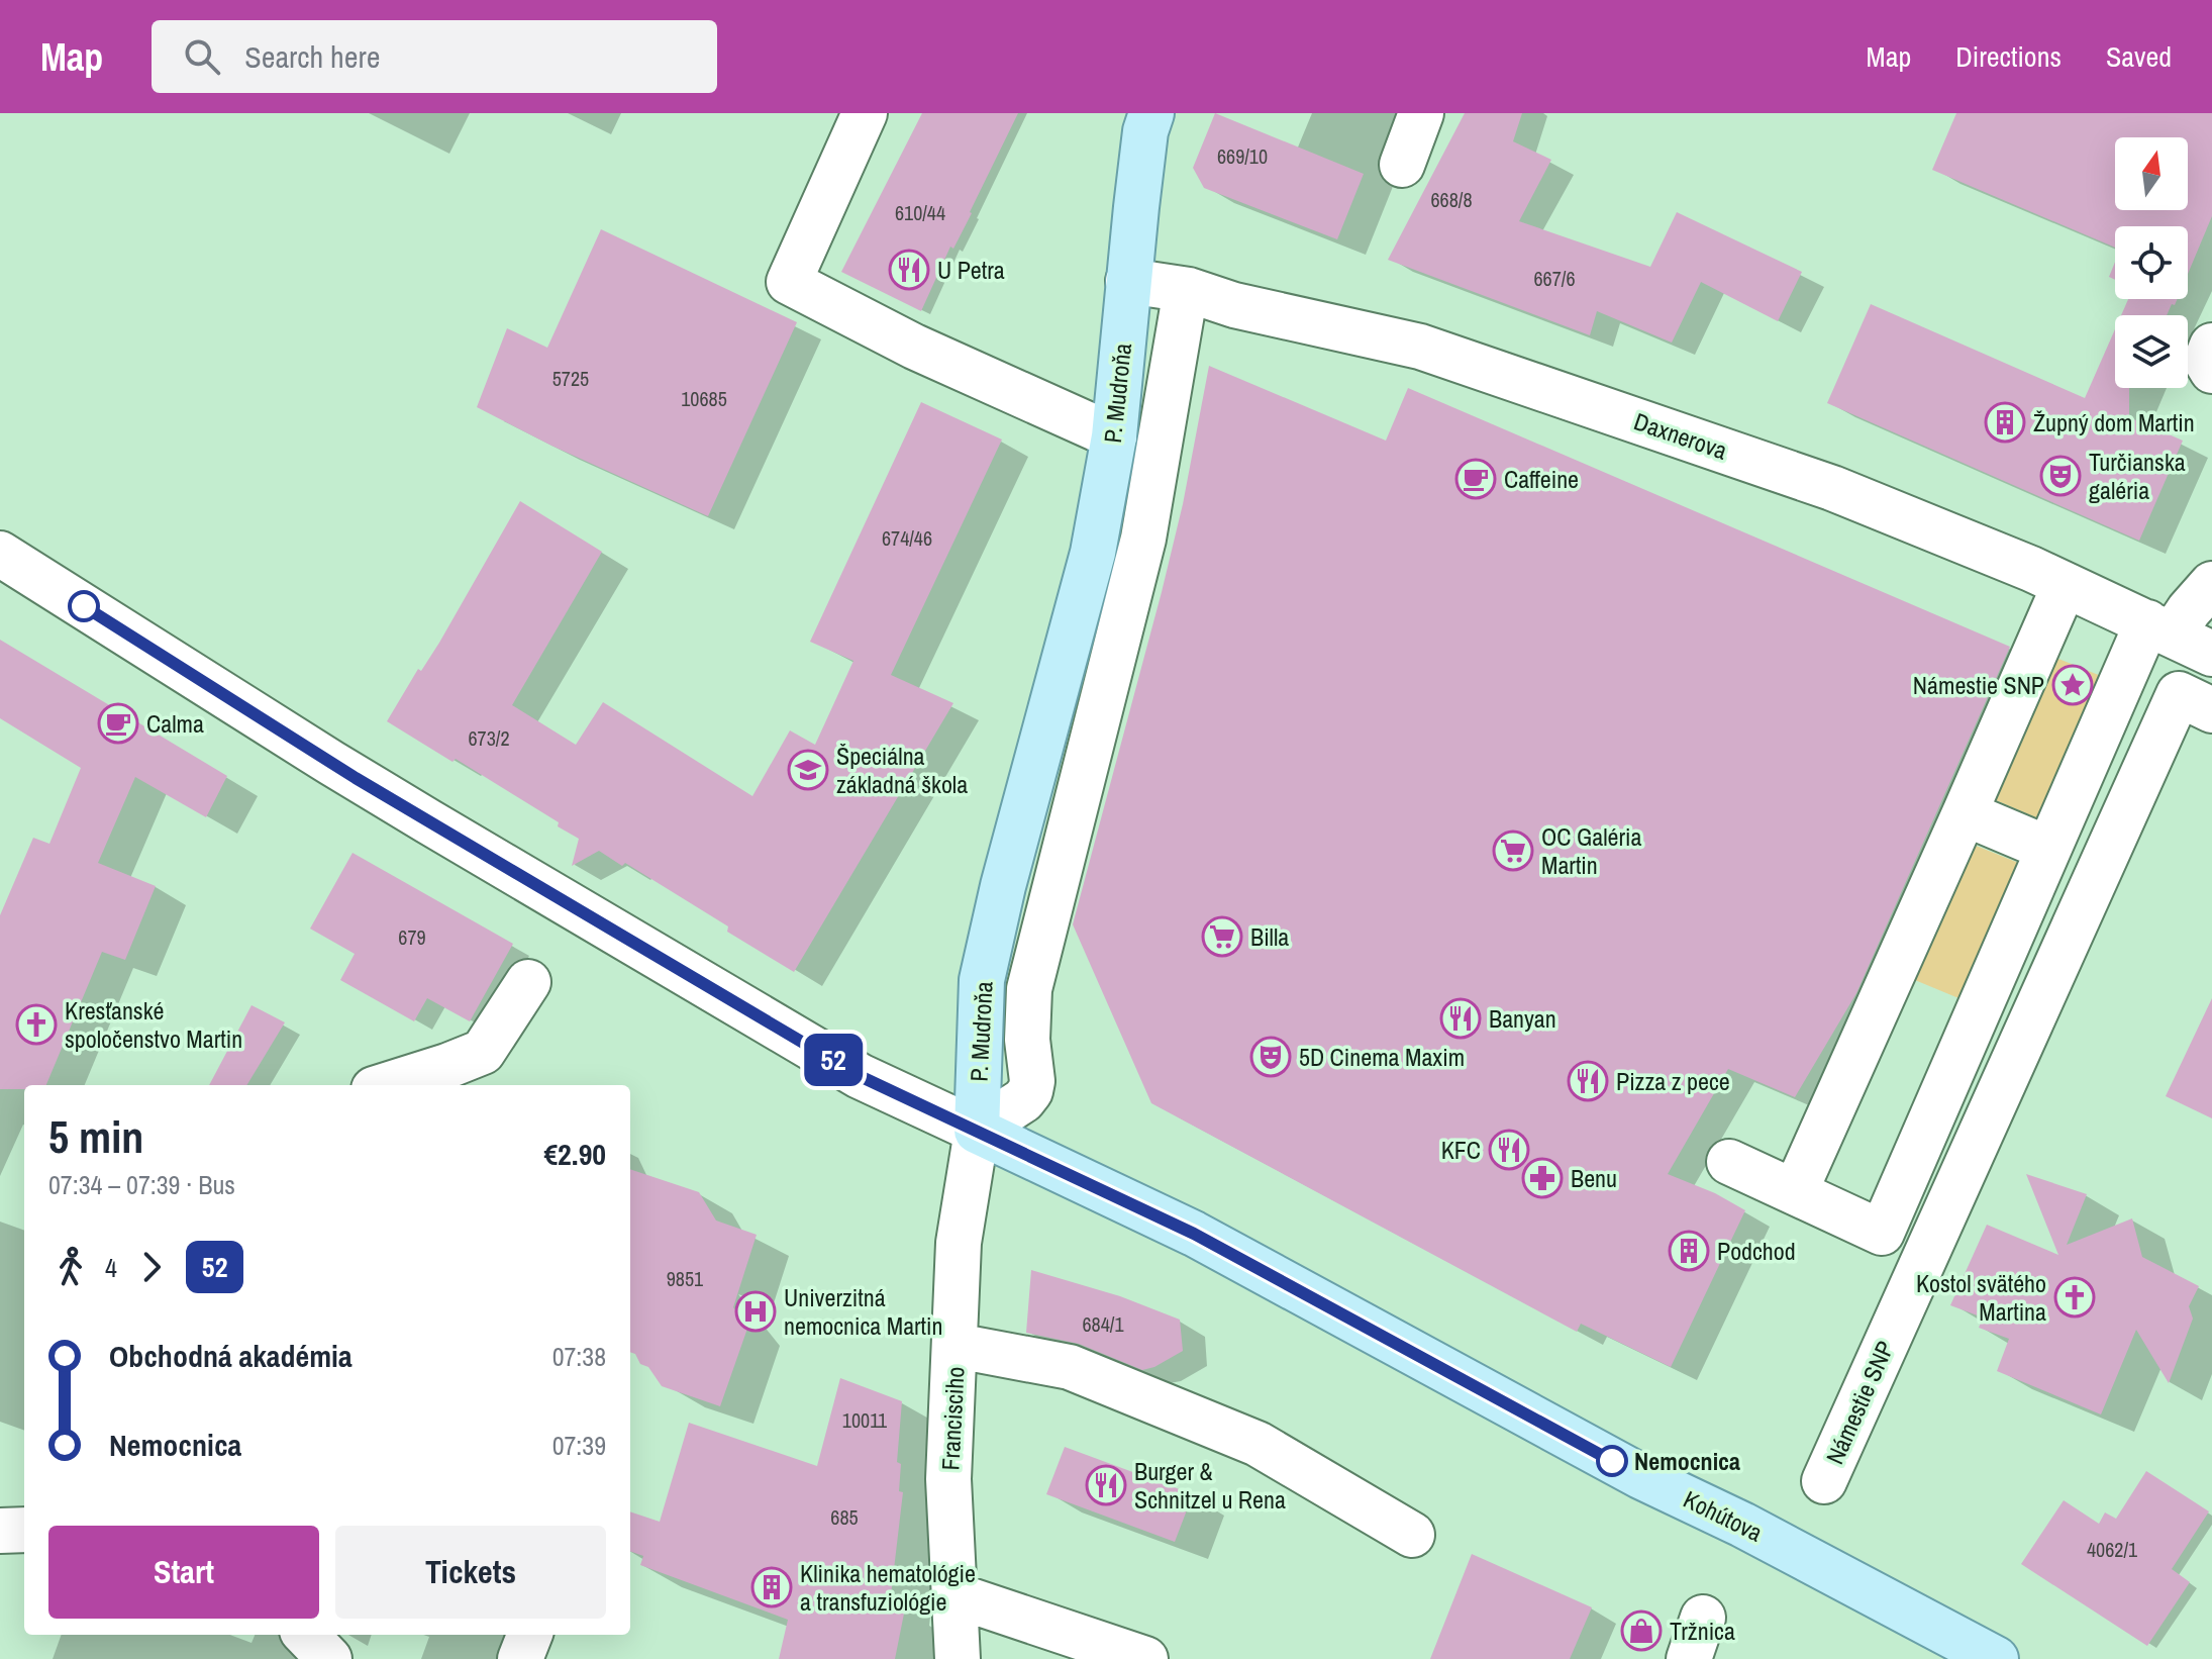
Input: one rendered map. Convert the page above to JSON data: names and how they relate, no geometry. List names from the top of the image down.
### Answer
{
  "streets": {
    "main road": ["P. Mudroňa", "Kohútova"],
    "street": ["Daxnerova", "Námestie SNP", "Francisciho"]
  },
  "crossings": [
    ["P. Mudroňa", "Daxnerova"],
    ["P. Mudroňa", "Francisciho"],
    ["P. Mudroňa", "Kohútova"],
    ["Francisciho", "Kohútova"]
  ],
  "places": {
    "restaurant": [
      "U Petra",
      "Banyan",
      "Pizza z pece",
      "KFC",
      "Burger & Schnitzel u Rena"
    ],
    "building": ["Župný dom Martin", "Podchod", "Klinika hematológie a transfuziológie"],
    "theatre": ["Turčianska galéria", "5D Cinema Maxim"],
    "cafe": ["Caffeine", "Calma"],
    "place": ["Námestie SNP"],
    "school or university": ["Špeciálna základná škola"],
    "supermarket": ["OC Galéria Martin", "Billa"],
    "church": ["Kresťanské spoločenstvo Martin", "Kostol svätého Martina"],
    "pharmacy": ["Benu"],
    "hospital": ["Univerzitná nemocnica Martin"],
    "other": ["Nemocnica"],
    "shop": ["Tržnica"]
  },
  "lines": ["bus line 52"],
  "house_numbers": [
    "669/10",
    "668/8",
    "610/44",
    "667/6",
    "5725",
    "10685",
    "674/46",
    "673/2",
    "679",
    "9851",
    "684/1",
    "10011",
    "685",
    "4062/1"
  ],
  "north": "top",
  "page": {
    "header": "Map",
    "search": "Search here",
    "nav": ["Map", "Directions", "Saved"],
    "on_map": "52",
    "heading": ["5 min", "07:34 – 07:39 · Bus", "€2.90"],
    "legs": ["4", "52"],
    "list": [
      {
        "name": "Obchodná akadémia",
        "value": "07:38"
      },
      {
        "name": "Nemocnica",
        "value": "07:39"
      }
    ],
    "buttons": ["Start", "Tickets"]
  }
}
